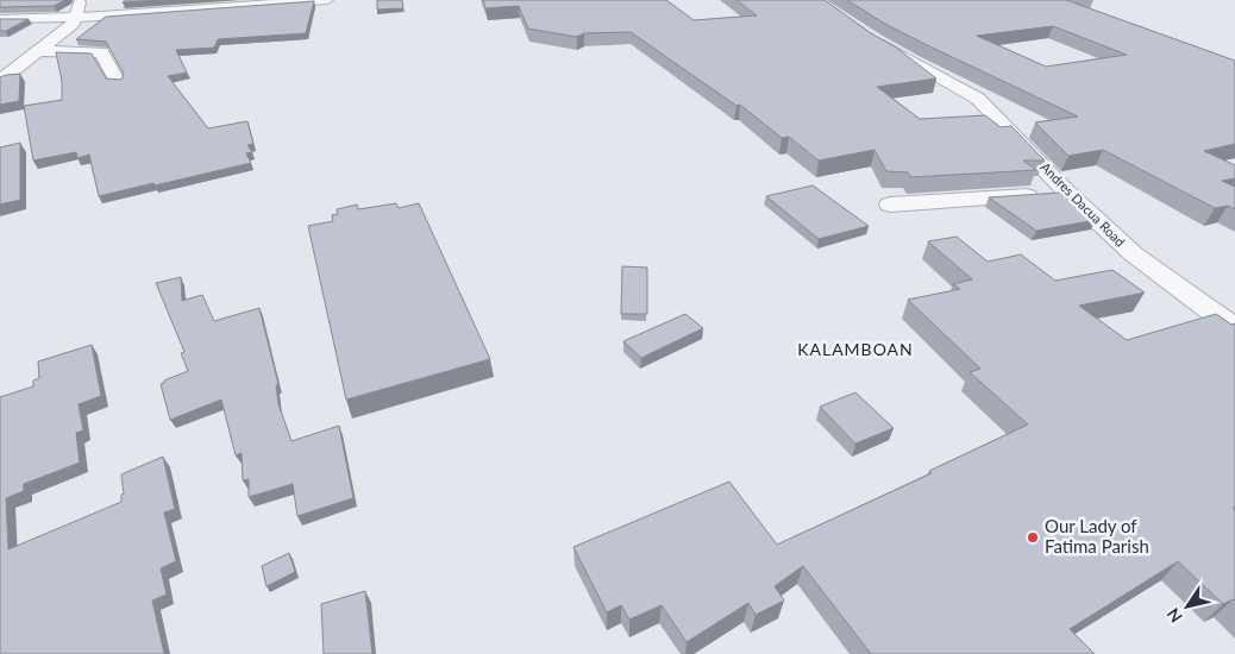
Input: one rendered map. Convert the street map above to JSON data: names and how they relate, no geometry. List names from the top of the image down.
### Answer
{
  "streets": {
    "street": ["Andres Dacua Road"]
  },
  "districts": ["KALAMBOAN"],
  "places": ["Our Lady of Fatima Parish"],
  "north": "bottom left"
}
